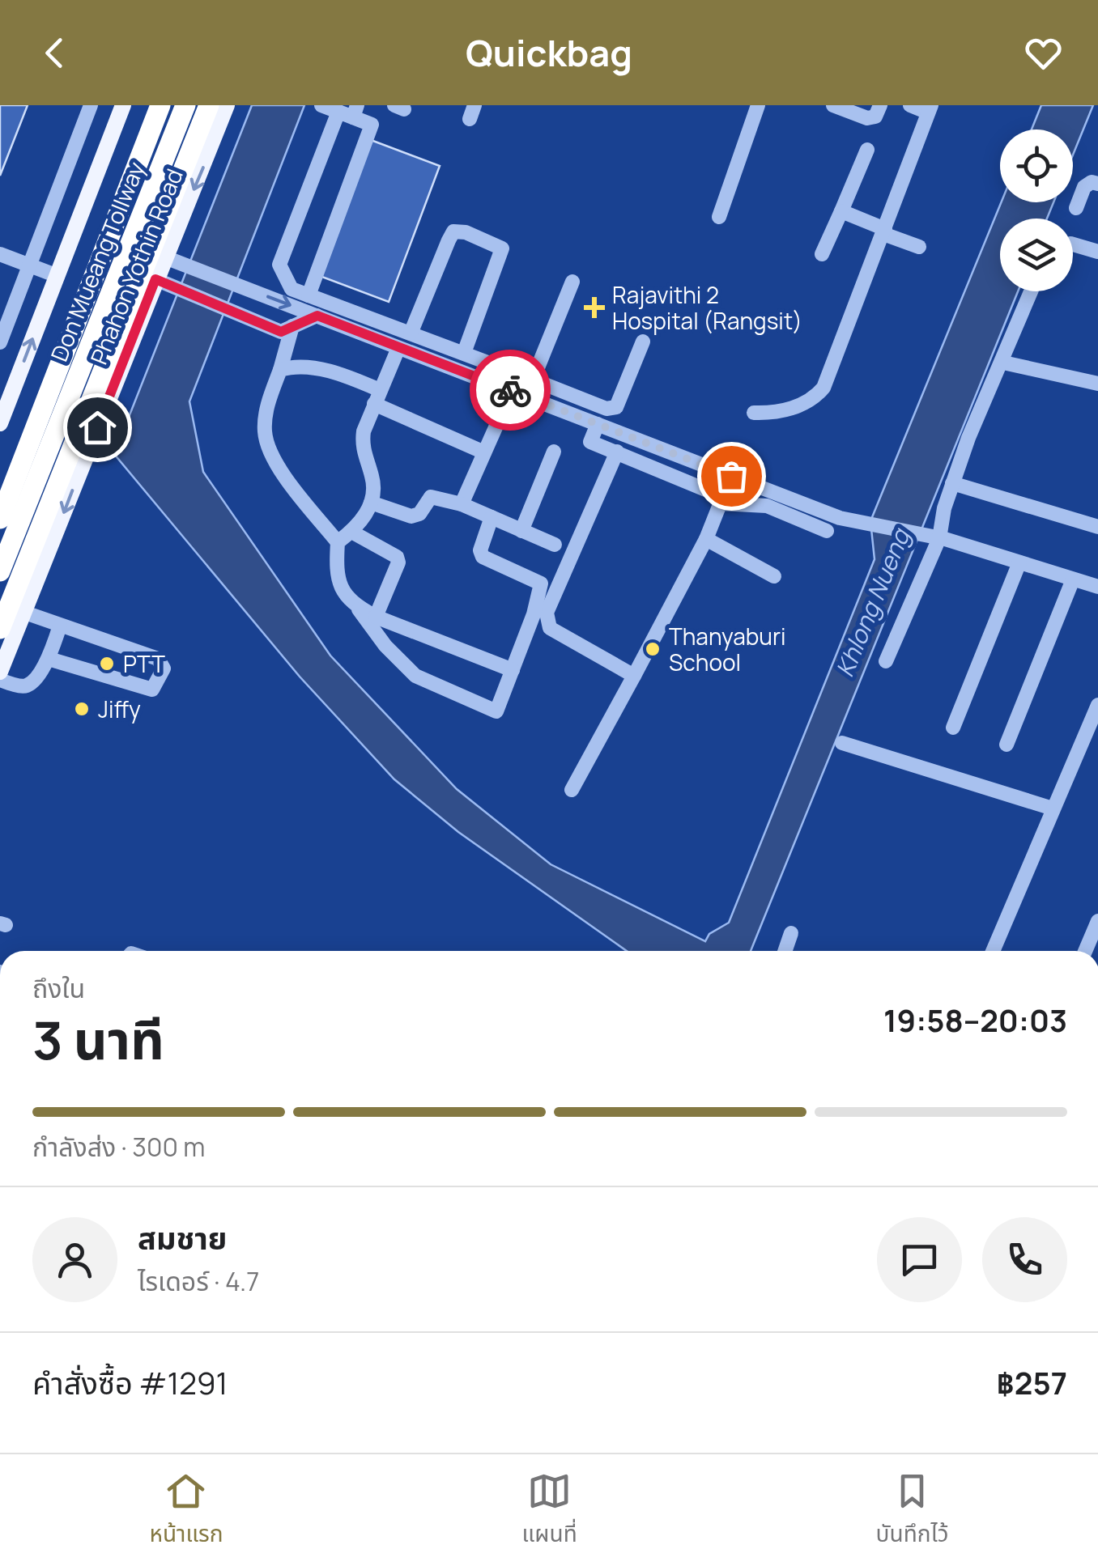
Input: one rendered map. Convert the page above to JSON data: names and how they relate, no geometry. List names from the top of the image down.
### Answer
{
  "streets": {
    "highway": ["Don Mueang Tollway", "Phahon Yothin Road"]
  },
  "water": ["Khlong Nueng"],
  "places": {
    "health": ["Rajavithi 2 Hospital (Rangsit)"],
    "other": ["Thanyaburi School", "PTT", "Jiffy"]
  },
  "page": {
    "header": "Quickbag",
    "heading": ["3 นาที", "ถึงใน", "19:58–20:03"],
    "panel": [
      "สมชาย",
      "ไรเดอร์ · 4.7",
      "คำสั่งซื้อ #1291",
      "฿257"
    ],
    "bar": "กำลังส่ง · 300 m",
    "tabs": ["หน้าแรก", "แผนที่", "บันทึกไว้"]
  }
}
